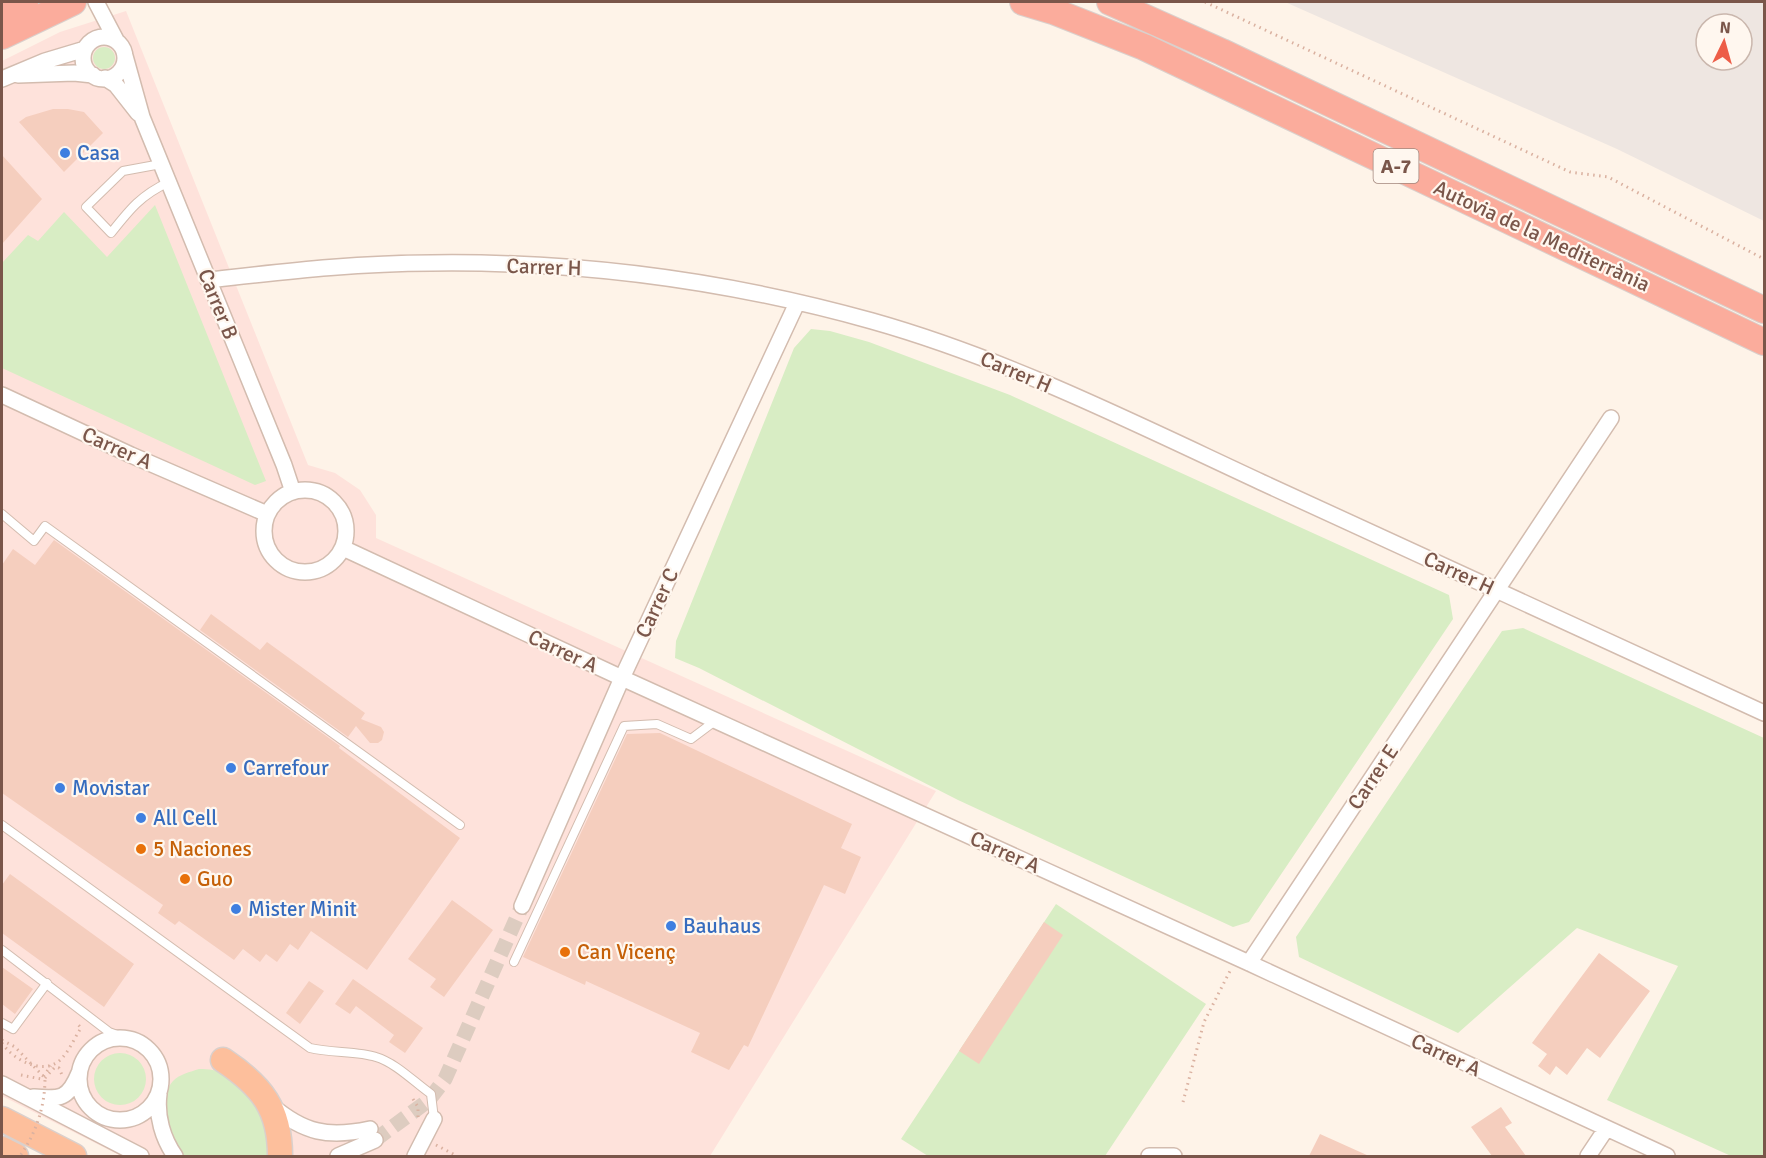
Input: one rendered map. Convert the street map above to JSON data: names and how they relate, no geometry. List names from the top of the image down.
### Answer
{
  "streets": {
    "highway": ["A-7", "Autovia de la Mediterrània"],
    "street": [
      "Carrer H",
      "Carrer B",
      "Carrer A",
      "Carrer C",
      "Carrer E"
    ]
  },
  "crossings": [
    ["Carrer H", "Carrer B"],
    ["Carrer H", "Carrer C"],
    ["Carrer H", "Carrer E"],
    ["Carrer B", "Carrer A"],
    ["Carrer A", "Carrer C"],
    ["Carrer A", "Carrer E"]
  ],
  "places": [
    "Casa",
    "Carrefour",
    "Movistar",
    "All Cell",
    "5 Naciones",
    "Guo",
    "Mister Minit",
    "Bauhaus",
    "Can Vicenç"
  ],
  "north": "top"
}
